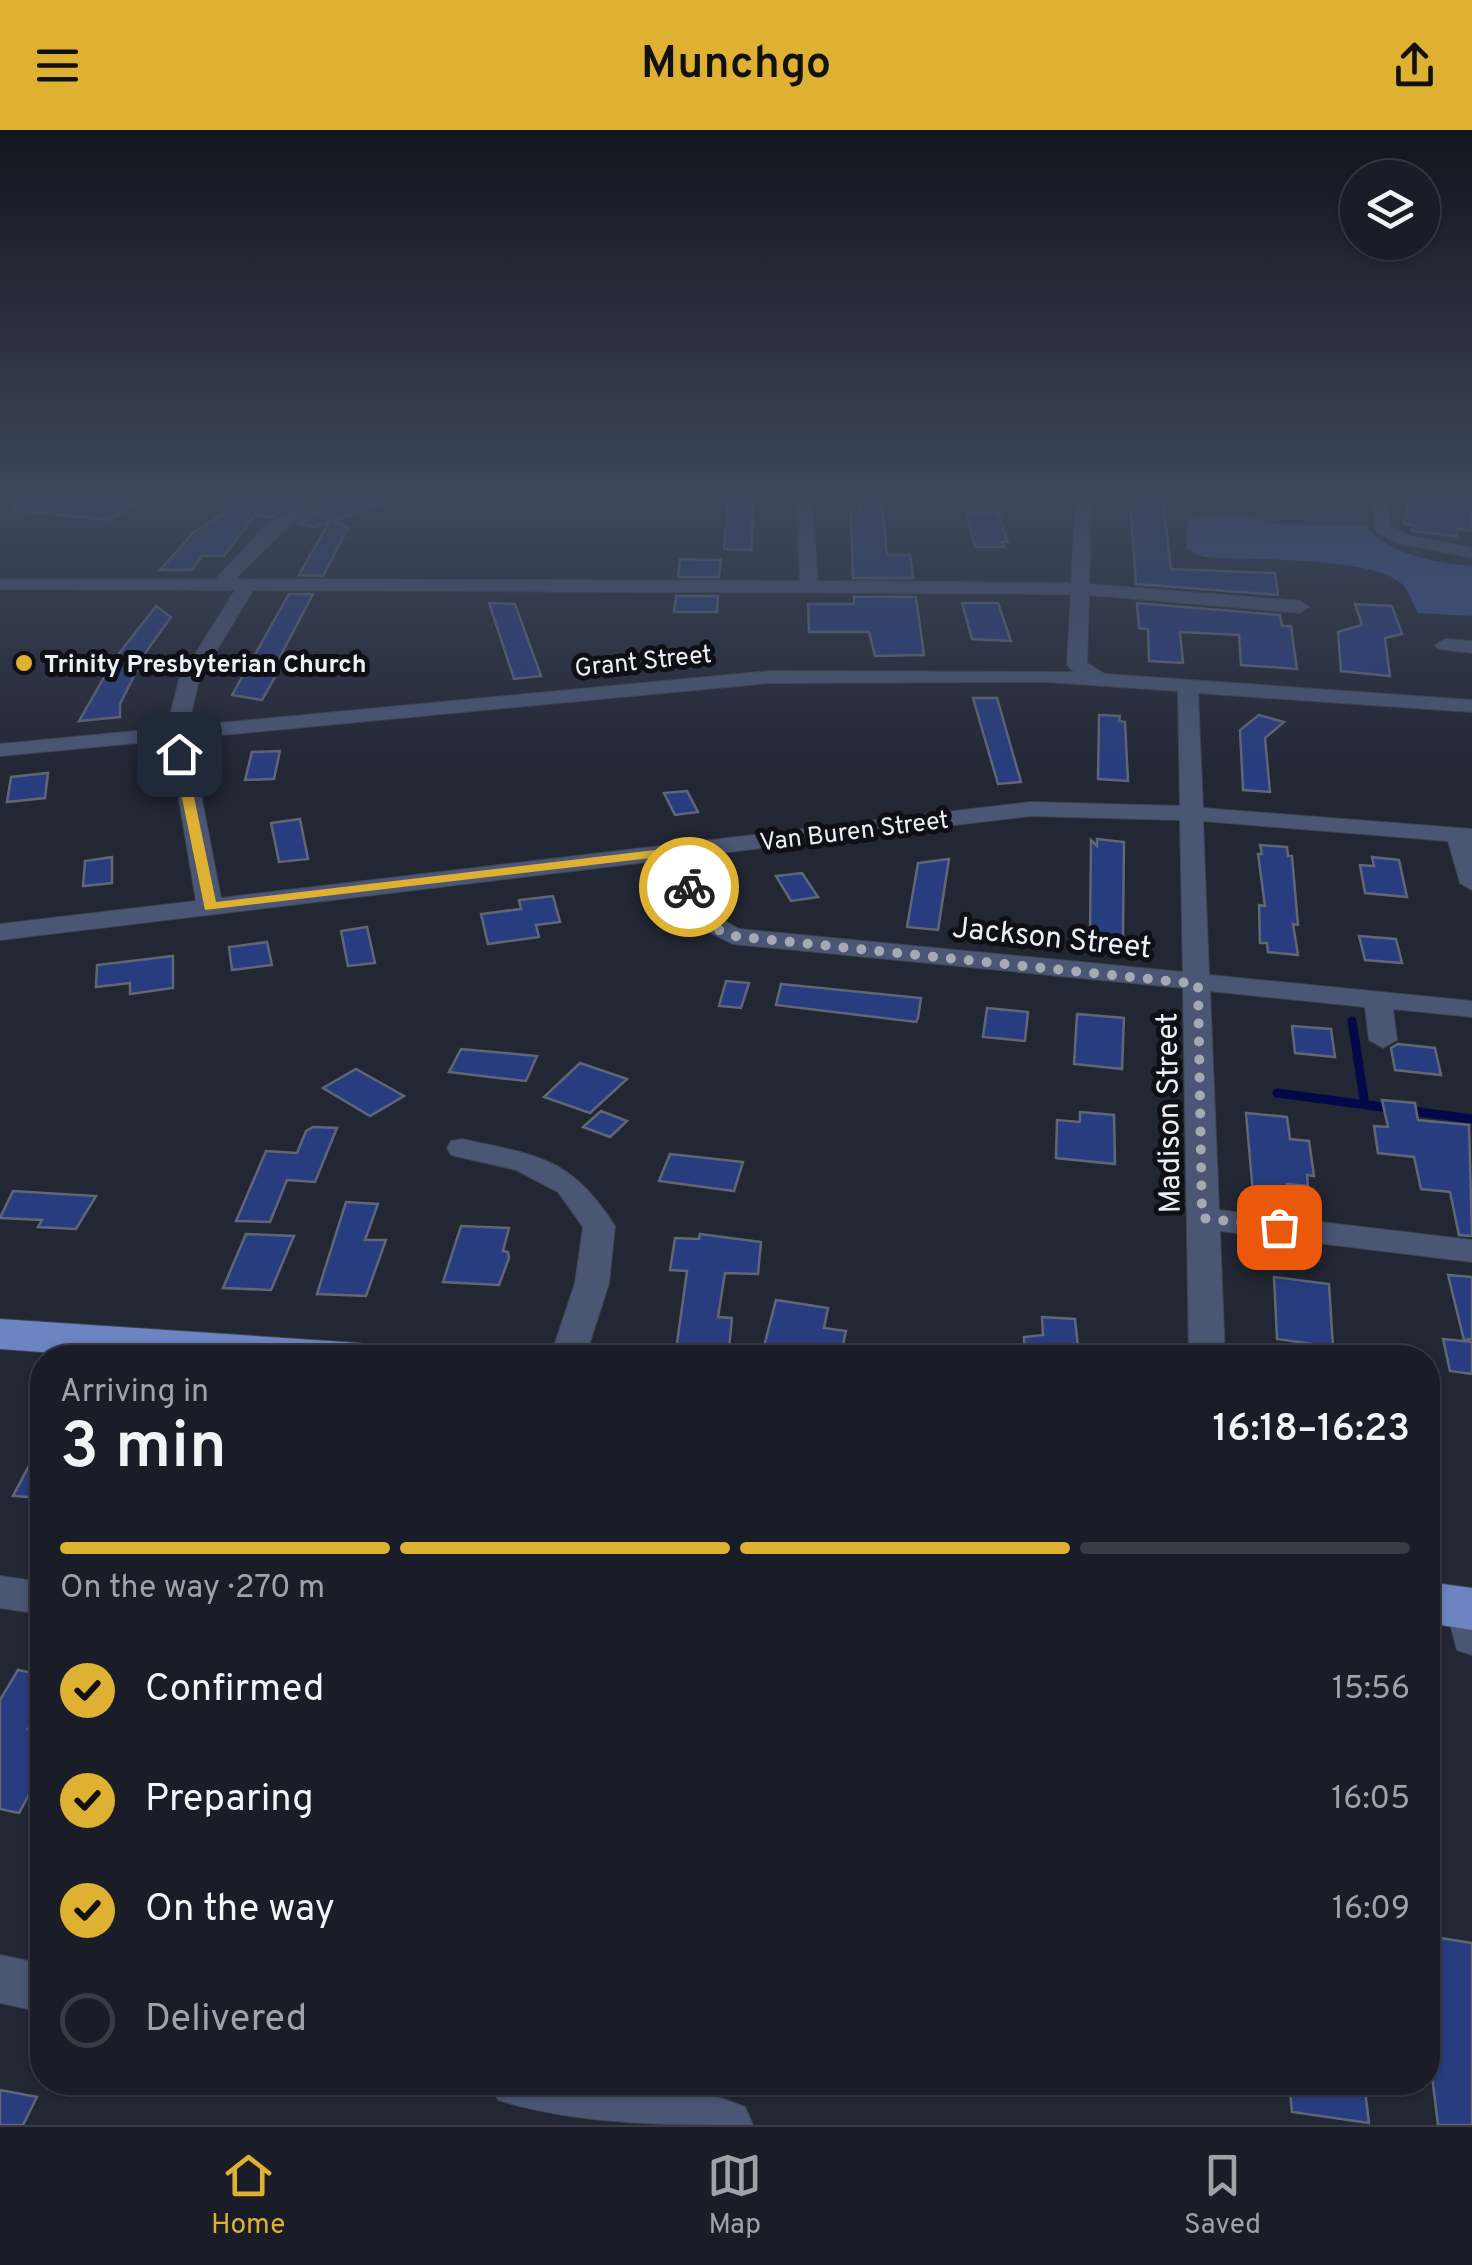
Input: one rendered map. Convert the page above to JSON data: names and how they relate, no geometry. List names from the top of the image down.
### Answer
{
  "streets": {
    "street": [
      "Grant Street",
      "Van Buren Street",
      "Jackson Street",
      "Madison Street"
    ]
  },
  "crossings": [
    ["Grant Street", "Madison Street"],
    ["Van Buren Street", "Jackson Street"],
    ["Van Buren Street", "Madison Street"],
    ["Jackson Street", "Madison Street"]
  ],
  "places": ["Trinity Presbyterian Church"],
  "page": {
    "header": "Munchgo",
    "heading": ["3 min", "Arriving in", "16:18–16:23"],
    "bar": "On the way · 270 m",
    "list": [
      ["Confirmed", "15:56"],
      ["Preparing", "16:05"],
      ["On the way", "16:09"],
      "Delivered"
    ],
    "tabs": ["Home", "Map", "Saved"]
  }
}
